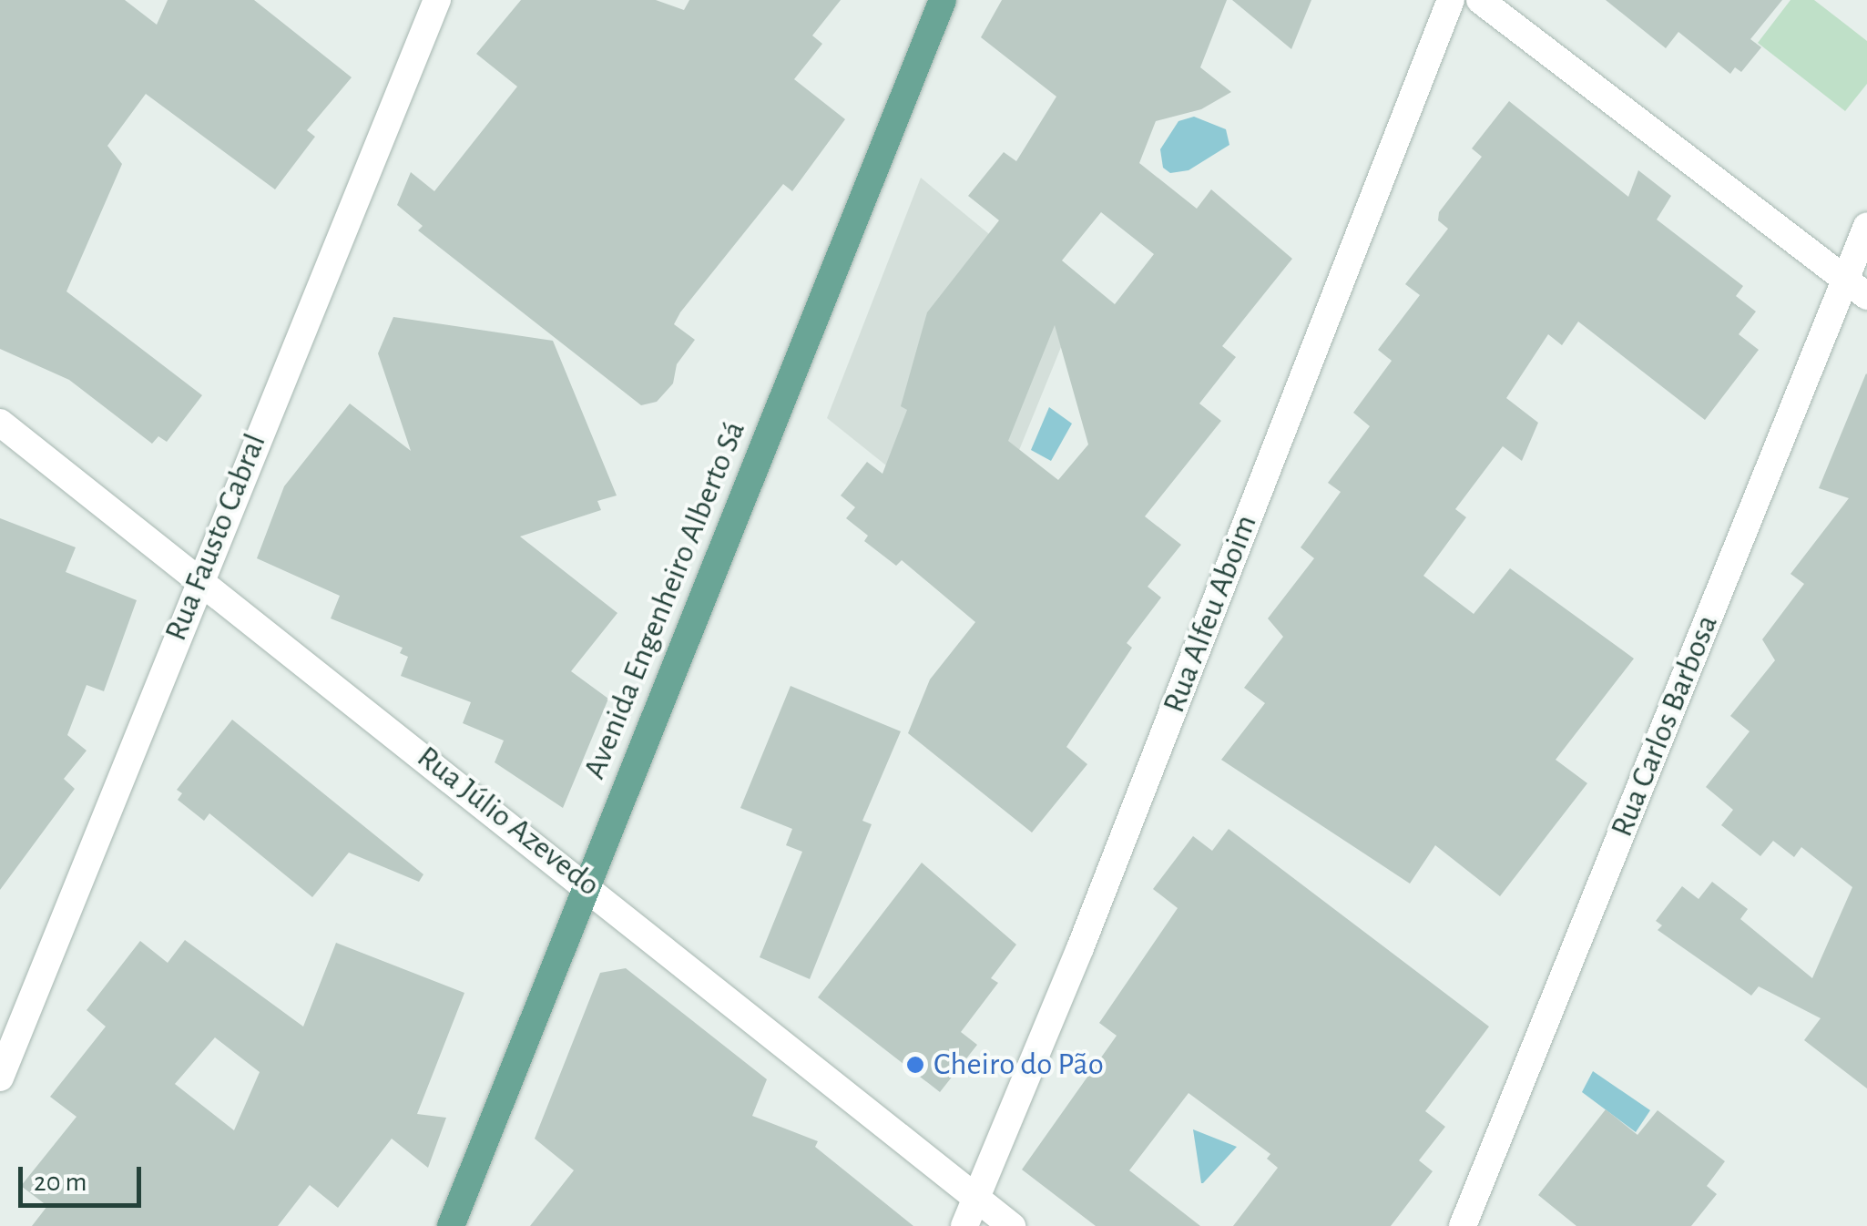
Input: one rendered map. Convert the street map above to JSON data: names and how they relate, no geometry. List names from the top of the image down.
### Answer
{
  "streets": {
    "main road": ["Avenida Engenheiro Alberto Sá"],
    "street": [
      "Rua Fausto Cabral",
      "Rua Alfeu Aboim",
      "Rua Carlos Barbosa",
      "Rua Júlio Azevedo"
    ]
  },
  "crossings": [
    ["Rua Fausto Cabral", "Rua Júlio Azevedo"],
    ["Avenida Engenheiro Alberto Sá", "Rua Júlio Azevedo"],
    ["Rua Alfeu Aboim", "Rua Júlio Azevedo"]
  ],
  "places": ["Cheiro do Pão"],
  "scale_bar": "20 m"
}
